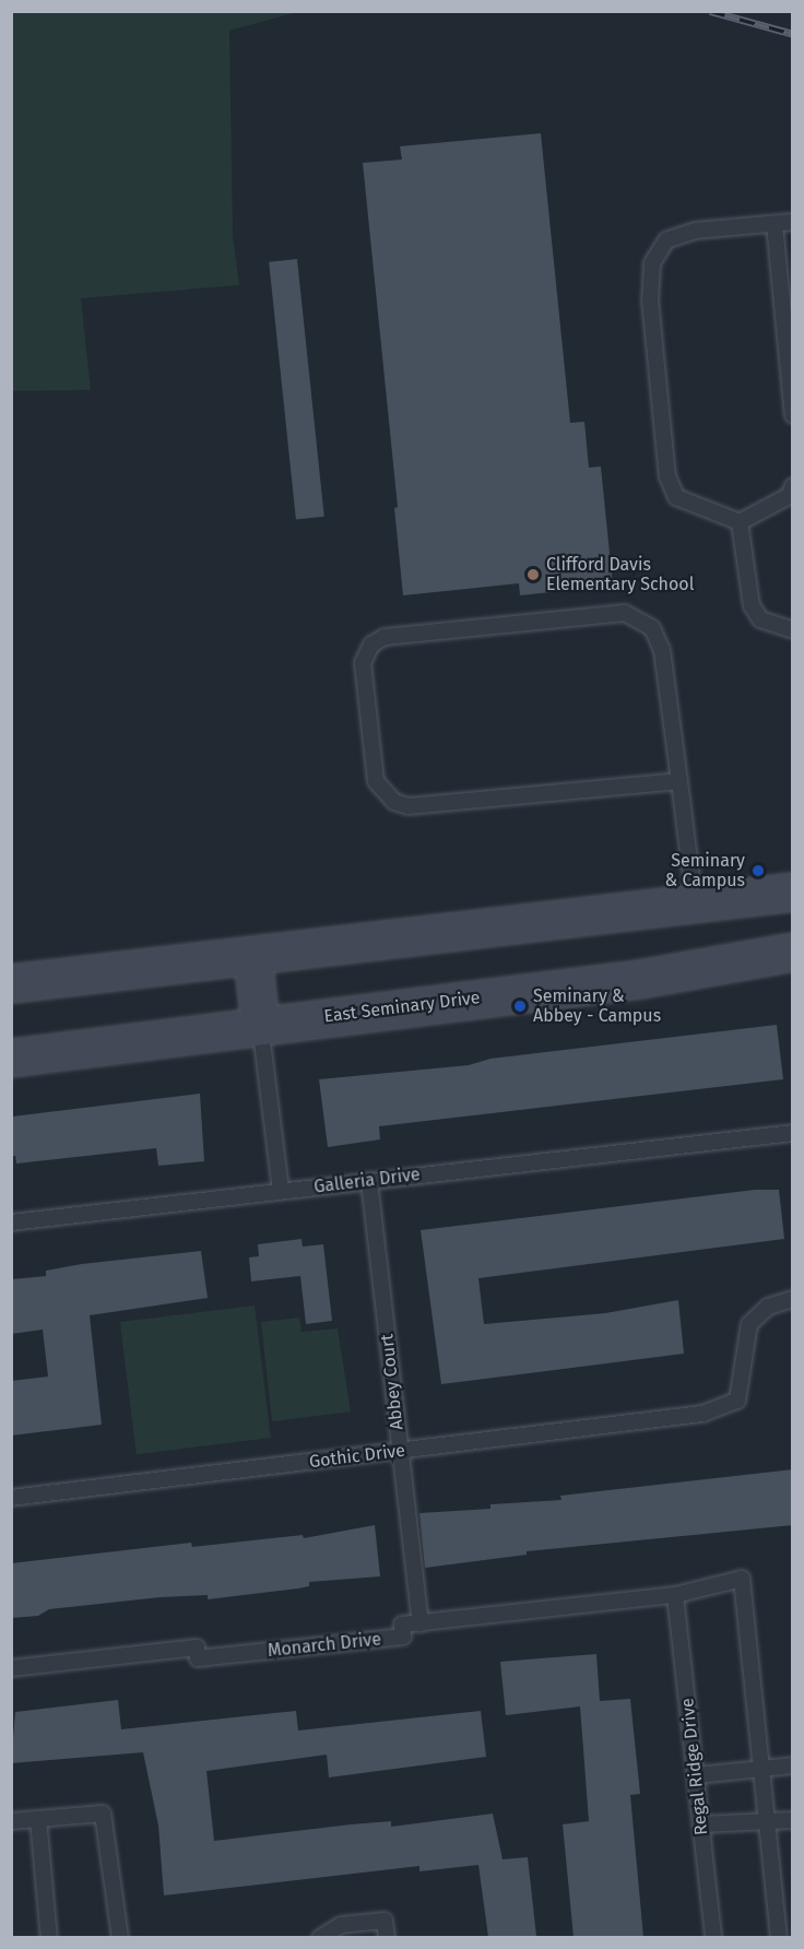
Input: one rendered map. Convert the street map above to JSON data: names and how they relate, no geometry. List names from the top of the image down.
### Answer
{
  "streets": {
    "main road": ["East Seminary Drive"],
    "lane": [
      "Galleria Drive",
      "Abbey Court",
      "Gothic Drive",
      "Monarch Drive",
      "Regal Ridge Drive"
    ]
  },
  "crossings": [
    ["Galleria Drive", "Abbey Court"],
    ["Abbey Court", "Gothic Drive"],
    ["Abbey Court", "Monarch Drive"],
    ["Monarch Drive", "Regal Ridge Drive"]
  ],
  "places": ["Clifford Davis Elementary School", "Seminary & Campus", "Seminary & Abbey - Campus"]
}
